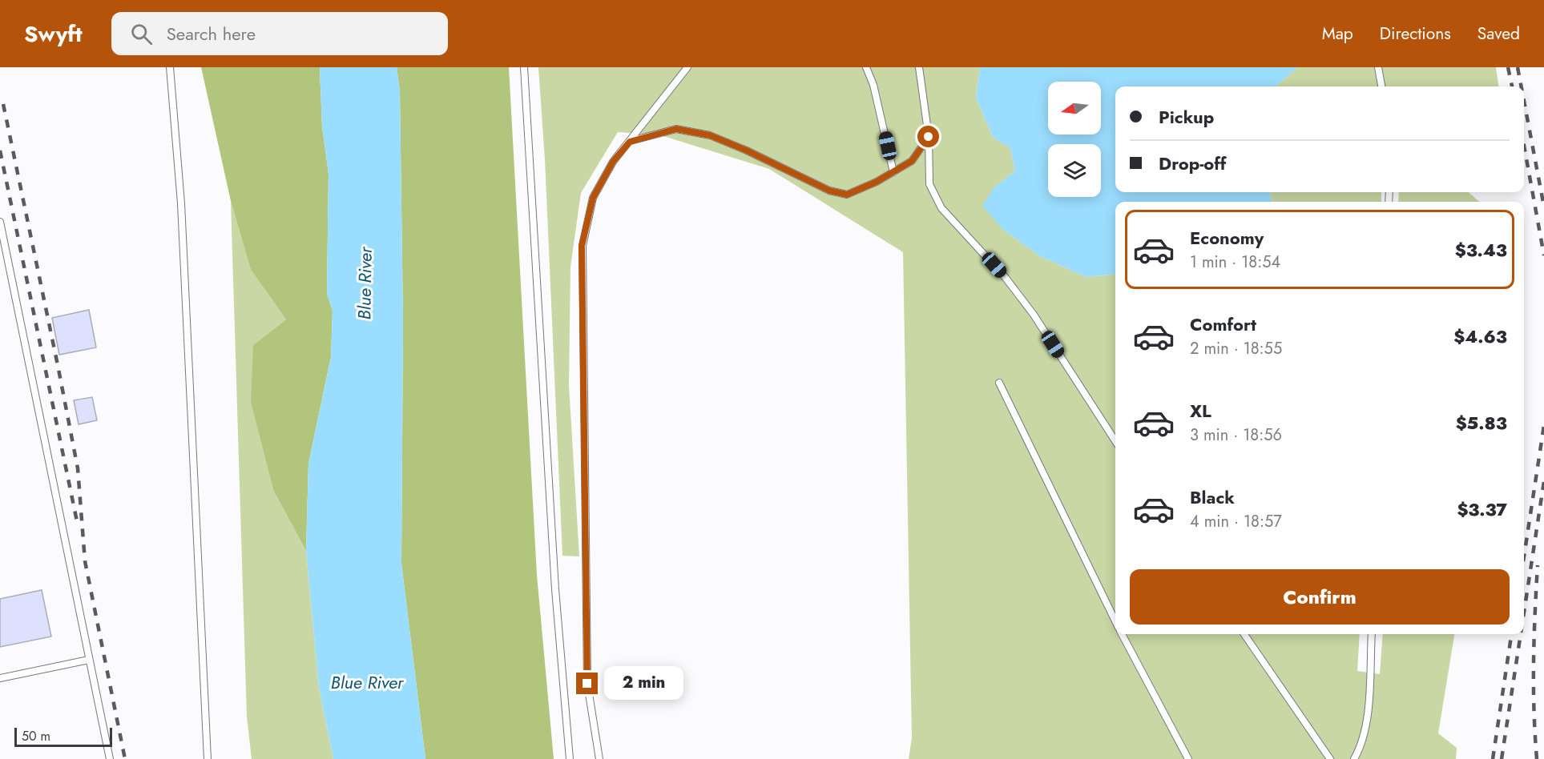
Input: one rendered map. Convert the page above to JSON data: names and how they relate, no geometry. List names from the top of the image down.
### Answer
{
  "water": ["Blue River"],
  "scale_bar": "50 m",
  "north": "left",
  "page": {
    "header": "Swyft",
    "search": "Search here",
    "nav": ["Map", "Directions", "Saved"],
    "banner": ["Pickup", "Drop-off"],
    "list": [
      {
        "name": "Economy",
        "note": "1 min · 18:54",
        "value": "$3.43"
      },
      {
        "name": "Comfort",
        "note": "2 min · 18:55",
        "value": "$4.63"
      },
      {
        "name": "XL",
        "note": "3 min · 18:56",
        "value": "$5.83"
      },
      {
        "name": "Black",
        "note": "4 min · 18:57",
        "value": "$3.37"
      }
    ],
    "buttons": "Confirm",
    "bubble": "2 min",
    "scale": "50 m"
  }
}
